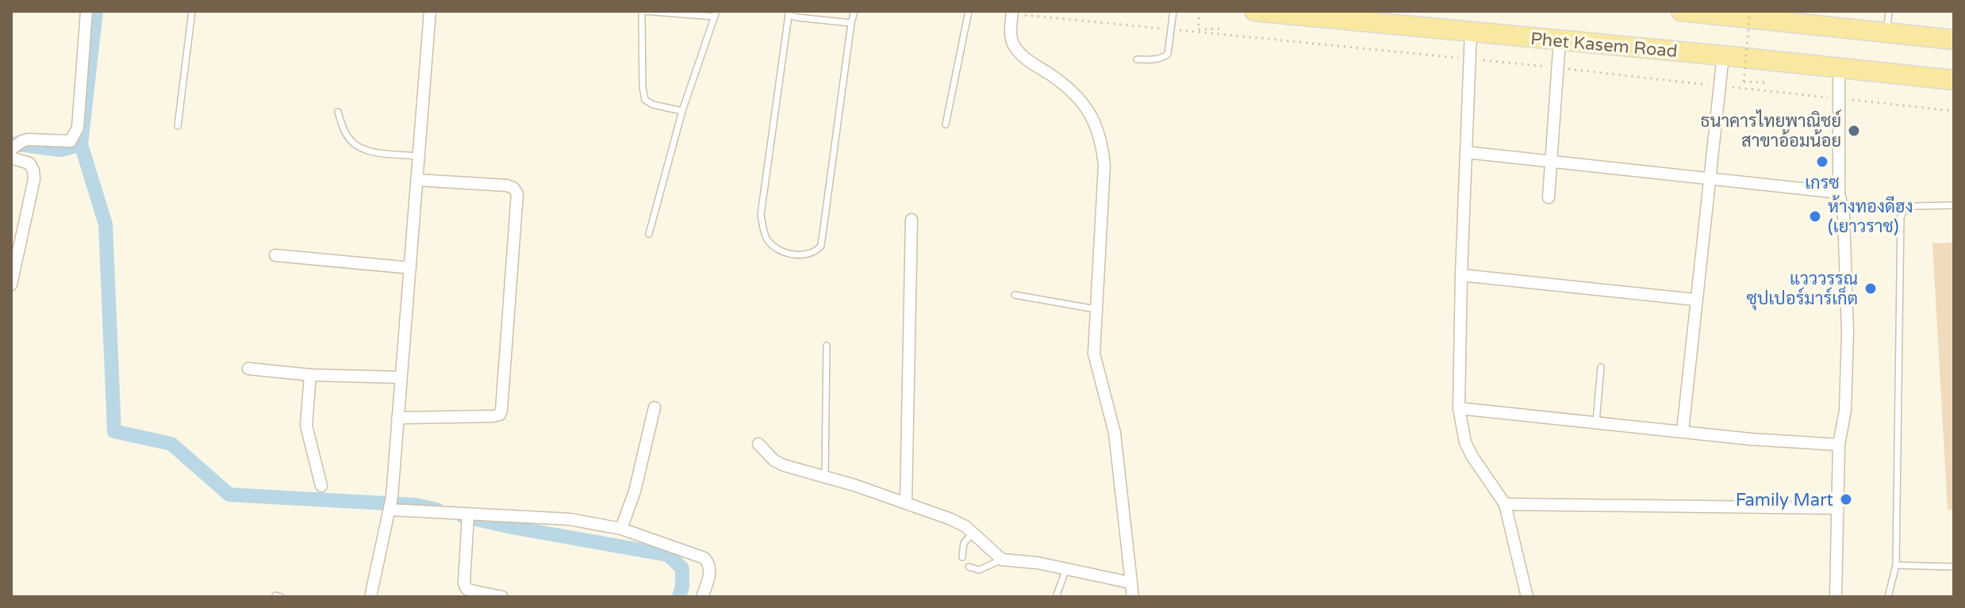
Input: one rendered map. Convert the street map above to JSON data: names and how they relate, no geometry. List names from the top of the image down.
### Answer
{
  "streets": {
    "main road": ["Phet Kasem Road"]
  },
  "places": [
    "ธนาคารไทยพาณิชย์ สาขาอ้อมน้อย",
    "เกรซ",
    "ห้างทองดีฮง (เยาวราช)",
    "แวววรรณ ซุปเปอร์มาร์เก็ต",
    "Family Mart"
  ]
}
